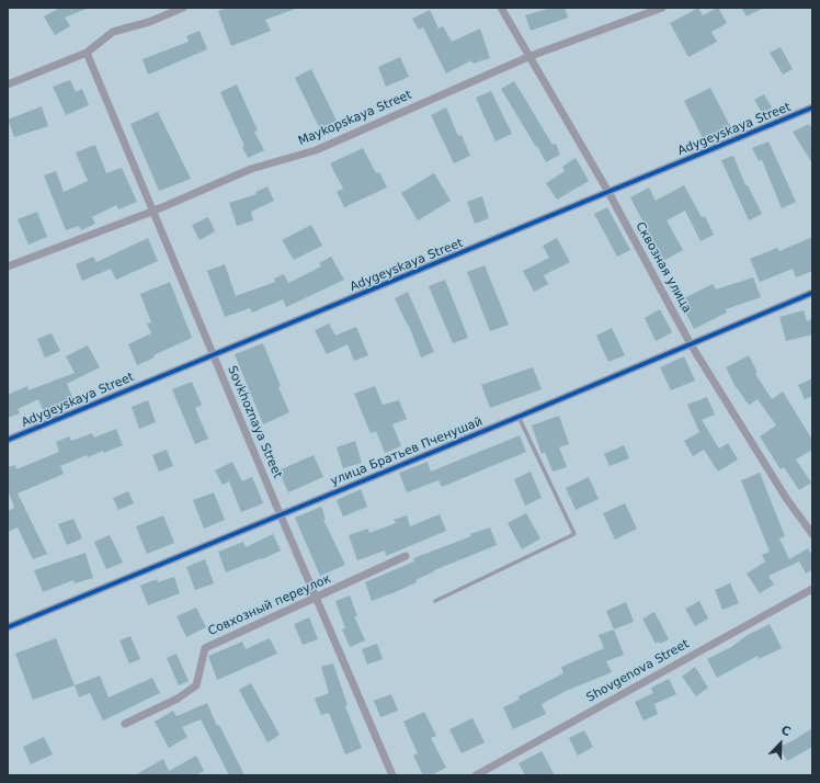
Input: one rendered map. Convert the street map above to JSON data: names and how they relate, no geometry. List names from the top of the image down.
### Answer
{
  "streets": {
    "street": [
      "Maykopskaya Street",
      "Adygeyskaya Street",
      "Сквозная улица",
      "Sovkhoznaya Street",
      "улица Братьев Пченушай",
      "Совхозный переулок",
      "Shovgenova Street"
    ]
  },
  "crossings": [
    ["Maykopskaya Street", "Сквозная улица"],
    ["Maykopskaya Street", "Sovkhoznaya Street"],
    ["Adygeyskaya Street", "Сквозная улица"],
    ["Adygeyskaya Street", "Sovkhoznaya Street"],
    ["Сквозная улица", "улица Братьев Пченушай"],
    ["Sovkhoznaya Street", "улица Братьев Пченушай"],
    ["Sovkhoznaya Street", "Совхозный переулок"]
  ],
  "north": "top right"
}
